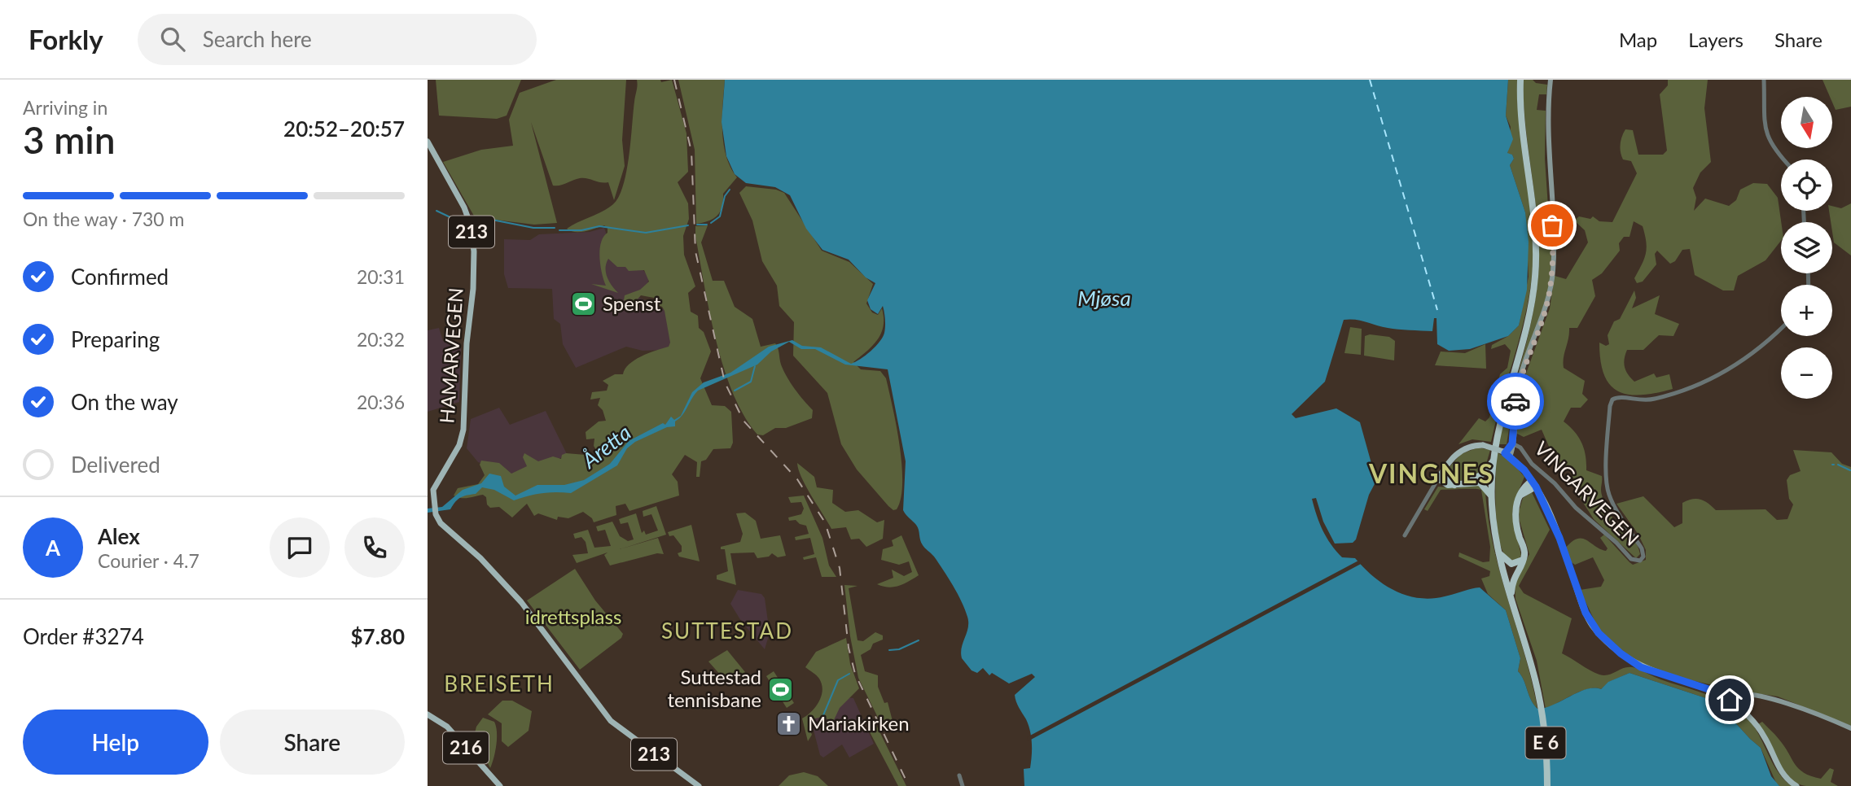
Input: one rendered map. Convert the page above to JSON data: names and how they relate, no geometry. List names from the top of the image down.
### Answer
{
  "streets": {
    "highway": ["E 6"],
    "main road": ["213", "HAMARVEGEN", "216"],
    "street": ["VINGARVEGEN"]
  },
  "districts": ["VINGNES", "SUTTESTAD", "BREISETH"],
  "water": ["Mjøsa", "Åretta"],
  "parks": ["idrettsplass"],
  "places": {
    "sports": ["Spenst", "Suttestad tennisbane"],
    "church": ["Mariakirken"]
  },
  "north": "bottom",
  "page": {
    "header": "Forkly",
    "search": "Search here",
    "nav": ["Map", "Layers", "Share"],
    "heading": ["3 min", "Arriving in", "20:52–20:57"],
    "panel": [
      "Alex",
      "Courier · 4.7",
      "Order #3274",
      "$7.80"
    ],
    "map_buttons": ["+", "−"],
    "bar": "On the way · 730 m",
    "list": [
      ["Confirmed", "20:31"],
      ["Preparing", "20:32"],
      ["On the way", "20:36"],
      "Delivered"
    ],
    "round": "A",
    "buttons": ["Help", "Share"]
  }
}
